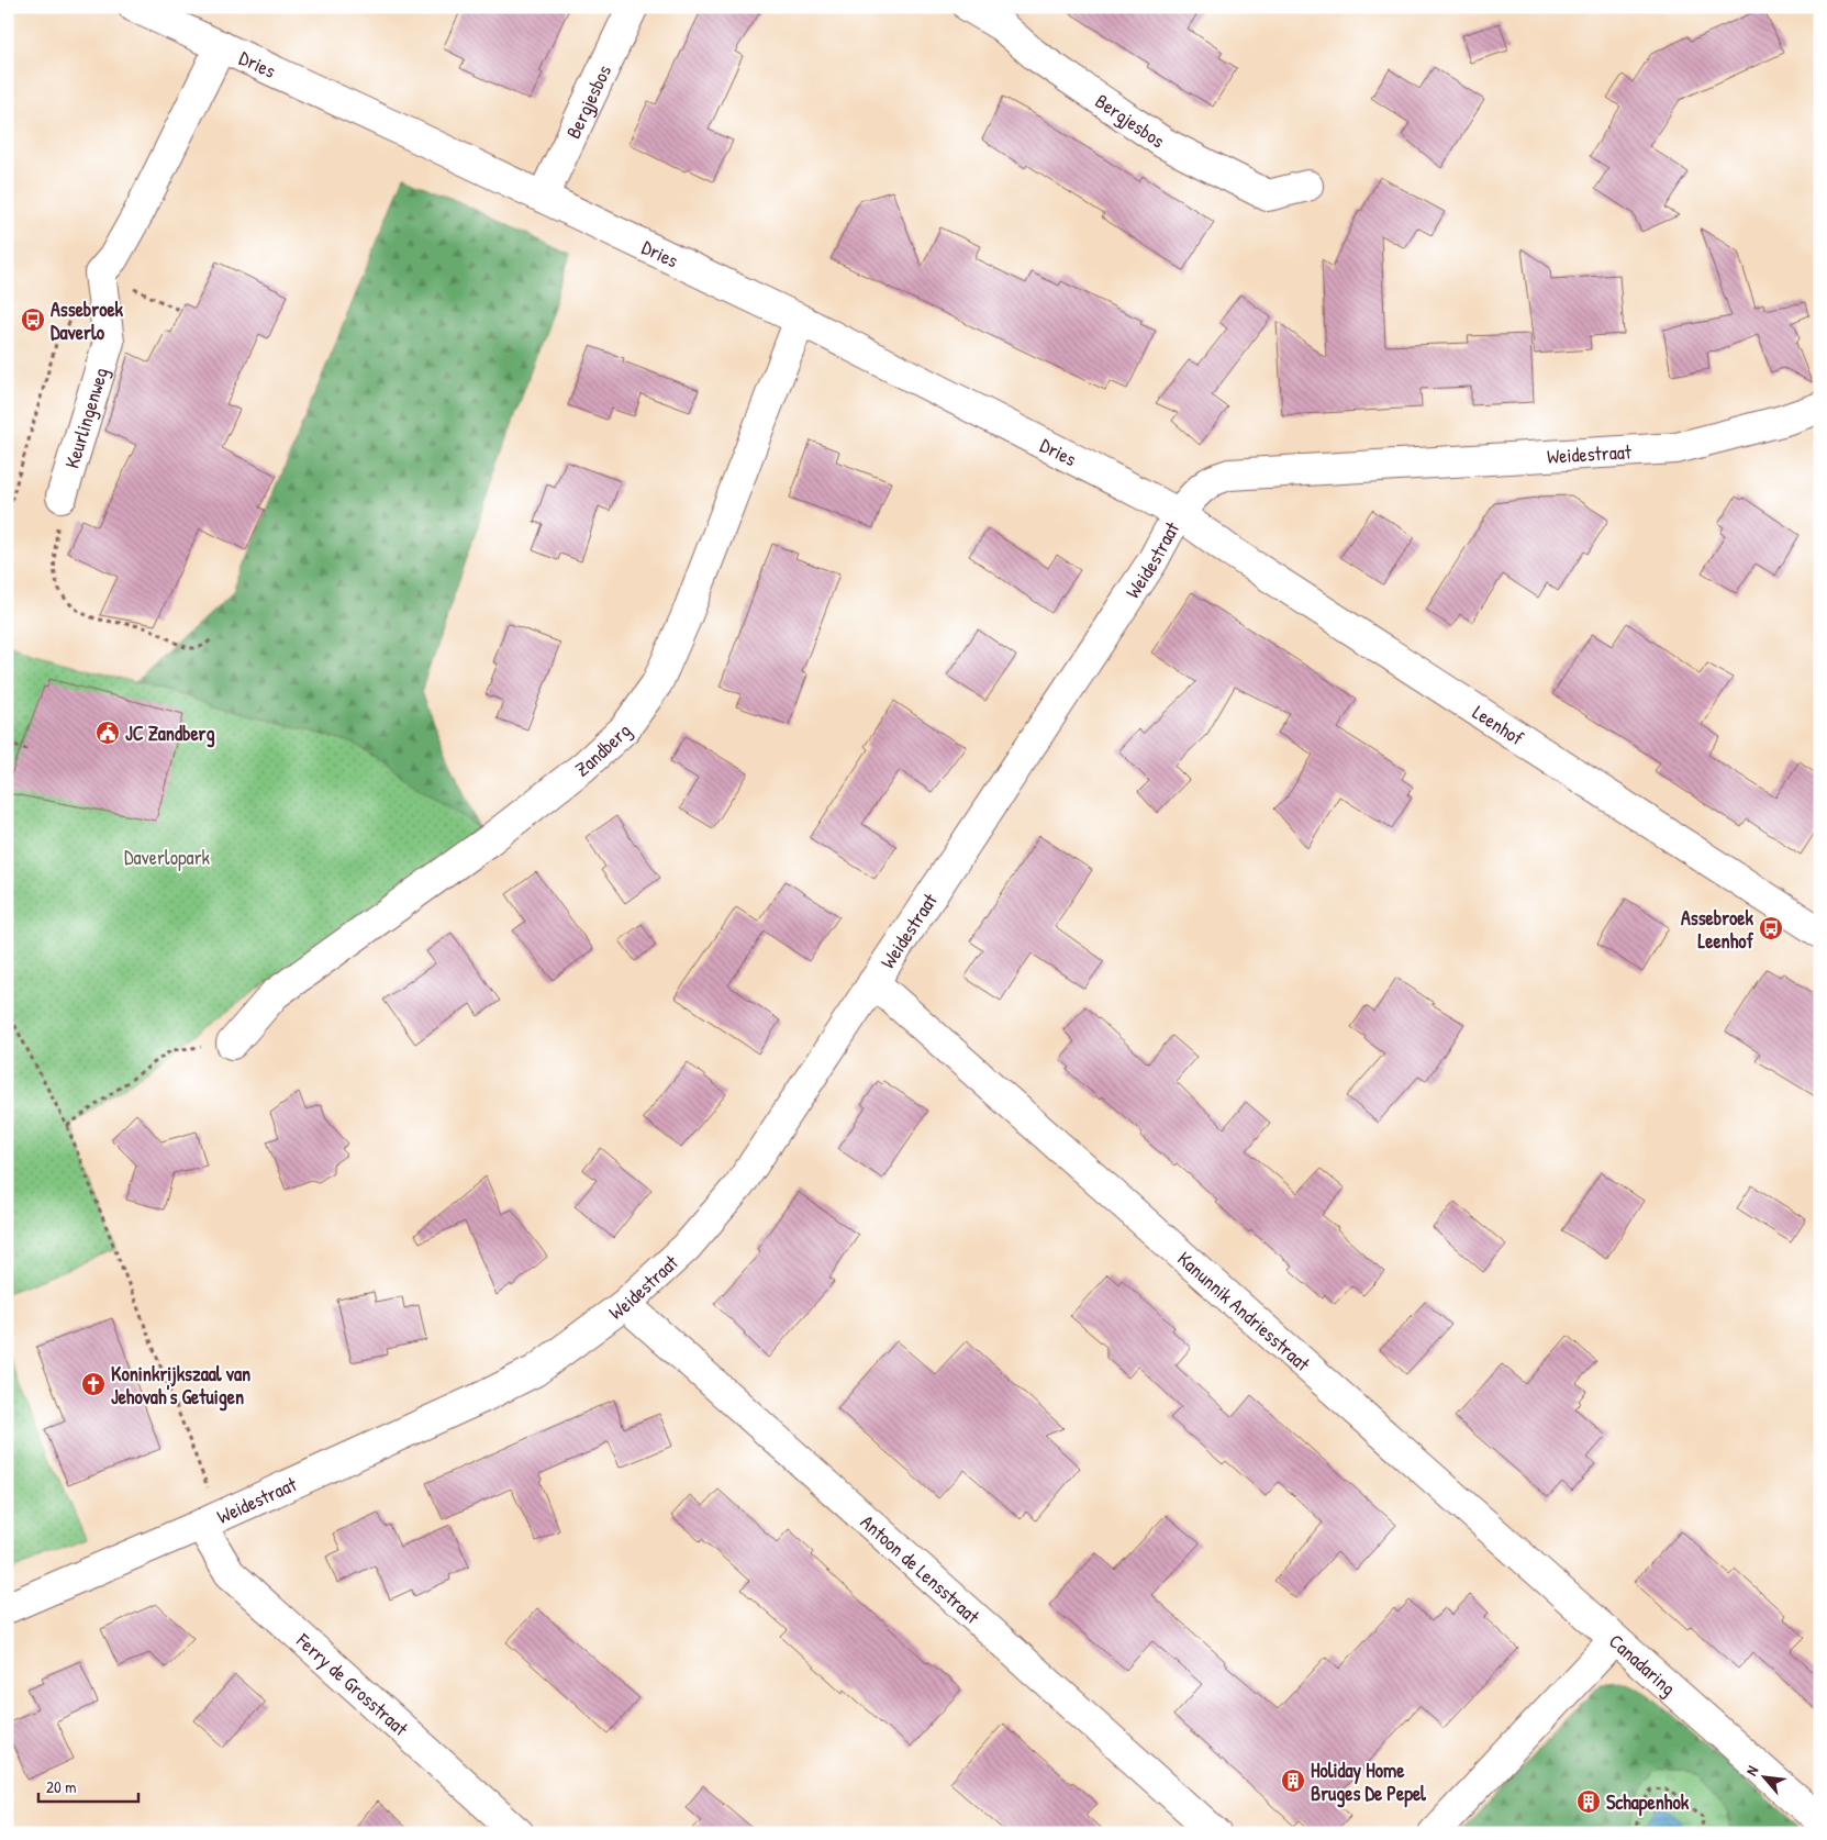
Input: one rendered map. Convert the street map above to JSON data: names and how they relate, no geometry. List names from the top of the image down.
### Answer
{
  "streets": {
    "street": [
      "Dries",
      "Bergjesbos",
      "Keurlingenweg",
      "Weidestraat",
      "Leenhof",
      "Zandberg",
      "Kanunnik Andriesstraat",
      "Antoon de Lensstraat",
      "Canadaring",
      "Ferry de Grosstraat"
    ]
  },
  "crossings": [
    ["Dries", "Bergjesbos"],
    ["Dries", "Weidestraat"],
    ["Dries", "Leenhof"],
    ["Dries", "Zandberg"],
    ["Weidestraat", "Leenhof"],
    ["Weidestraat", "Kanunnik Andriesstraat"],
    ["Weidestraat", "Antoon de Lensstraat"],
    ["Weidestraat", "Ferry de Grosstraat"],
    ["Kanunnik Andriesstraat", "Canadaring"]
  ],
  "parks": ["Daverlopark"],
  "places": {
    "bus stop": ["Assebroek Daverlo", "Assebroek Leenhof"],
    "public building": ["JC Zandberg"],
    "church": ["Koninkrijkszaal van Jehovah's Getuigen"],
    "building": ["Holiday Home Bruges De Pepel", "Schapenhok"]
  },
  "scale_bar": "20 m",
  "north": "top left"
}
